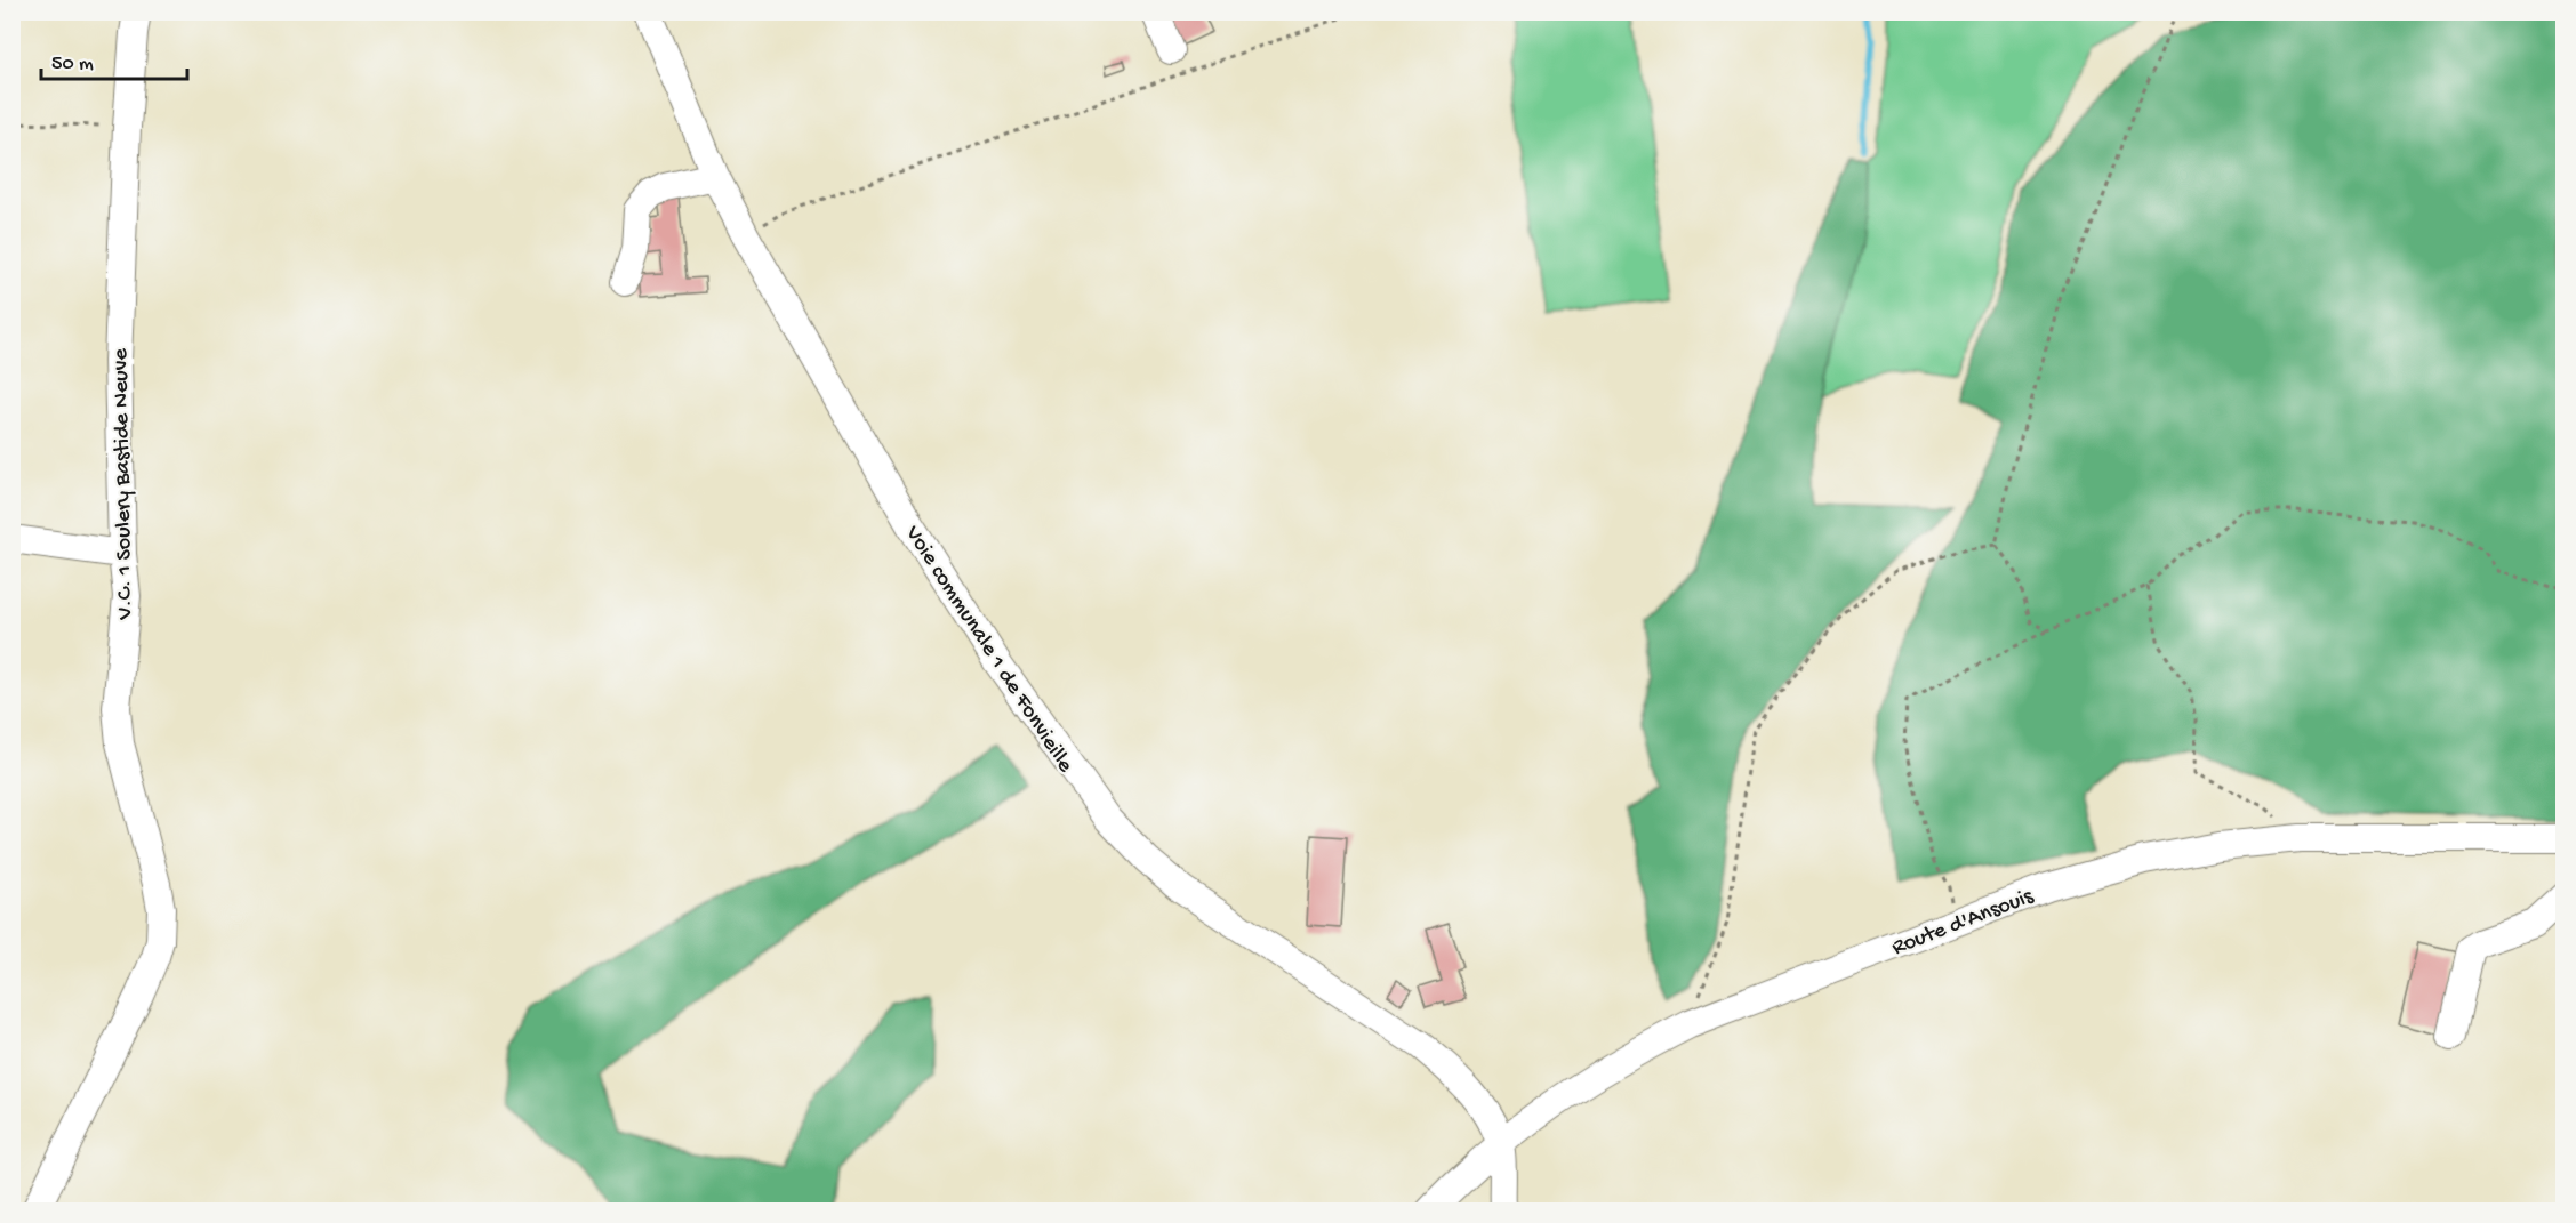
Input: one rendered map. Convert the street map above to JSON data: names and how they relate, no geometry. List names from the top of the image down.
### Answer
{
  "streets": {
    "street": ["V.C. 1 Soulery Bastide Neuve", "Voie communale 1 de Fonvieille", "Route d'Ansouis"]
  },
  "crossings": [
    ["Voie communale 1 de Fonvieille", "Route d'Ansouis"]
  ],
  "scale_bar": "50 m"
}
